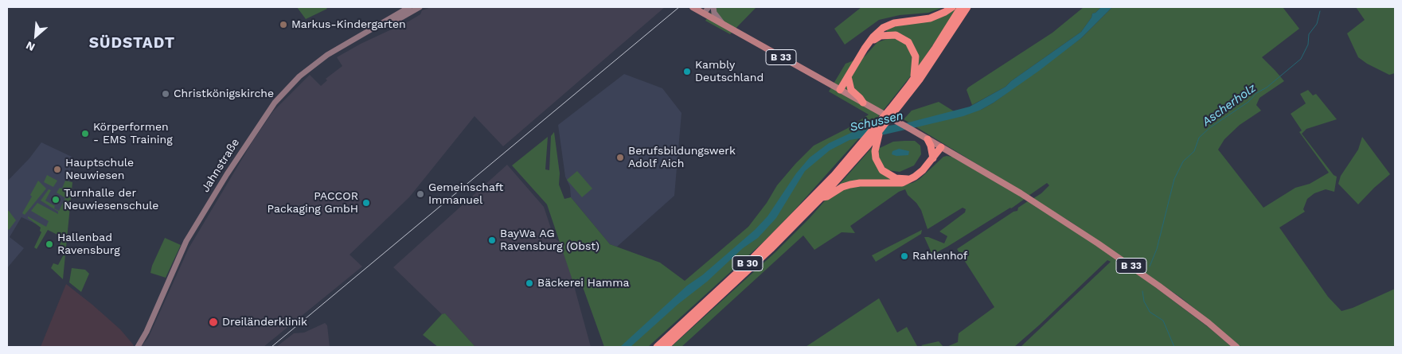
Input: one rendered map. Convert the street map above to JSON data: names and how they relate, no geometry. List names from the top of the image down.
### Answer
{
  "streets": {
    "highway": ["B 30"],
    "main road": ["B 33", "Jahnstraße"]
  },
  "districts": ["SÜDSTADT"],
  "water": ["Ascherholz", "Schussen"],
  "places": [
    "Markus-Kindergarten",
    "Kambly Deutschland",
    "Christkönigskirche",
    "Körperformen - EMS Training",
    "Berufsbildungswerk Adolf Aich",
    "Hauptschule Neuwiesen",
    "Gemeinschaft Immanuel",
    "Turnhalle der Neuwiesenschule",
    "PACCOR Packaging GmbH",
    "BayWa AG Ravensburg (Obst)",
    "Hallenbad Ravensburg",
    "Rahlenhof",
    "Bäckerei Hamma",
    "Dreiländerklinik"
  ],
  "north": "bottom left"
}
